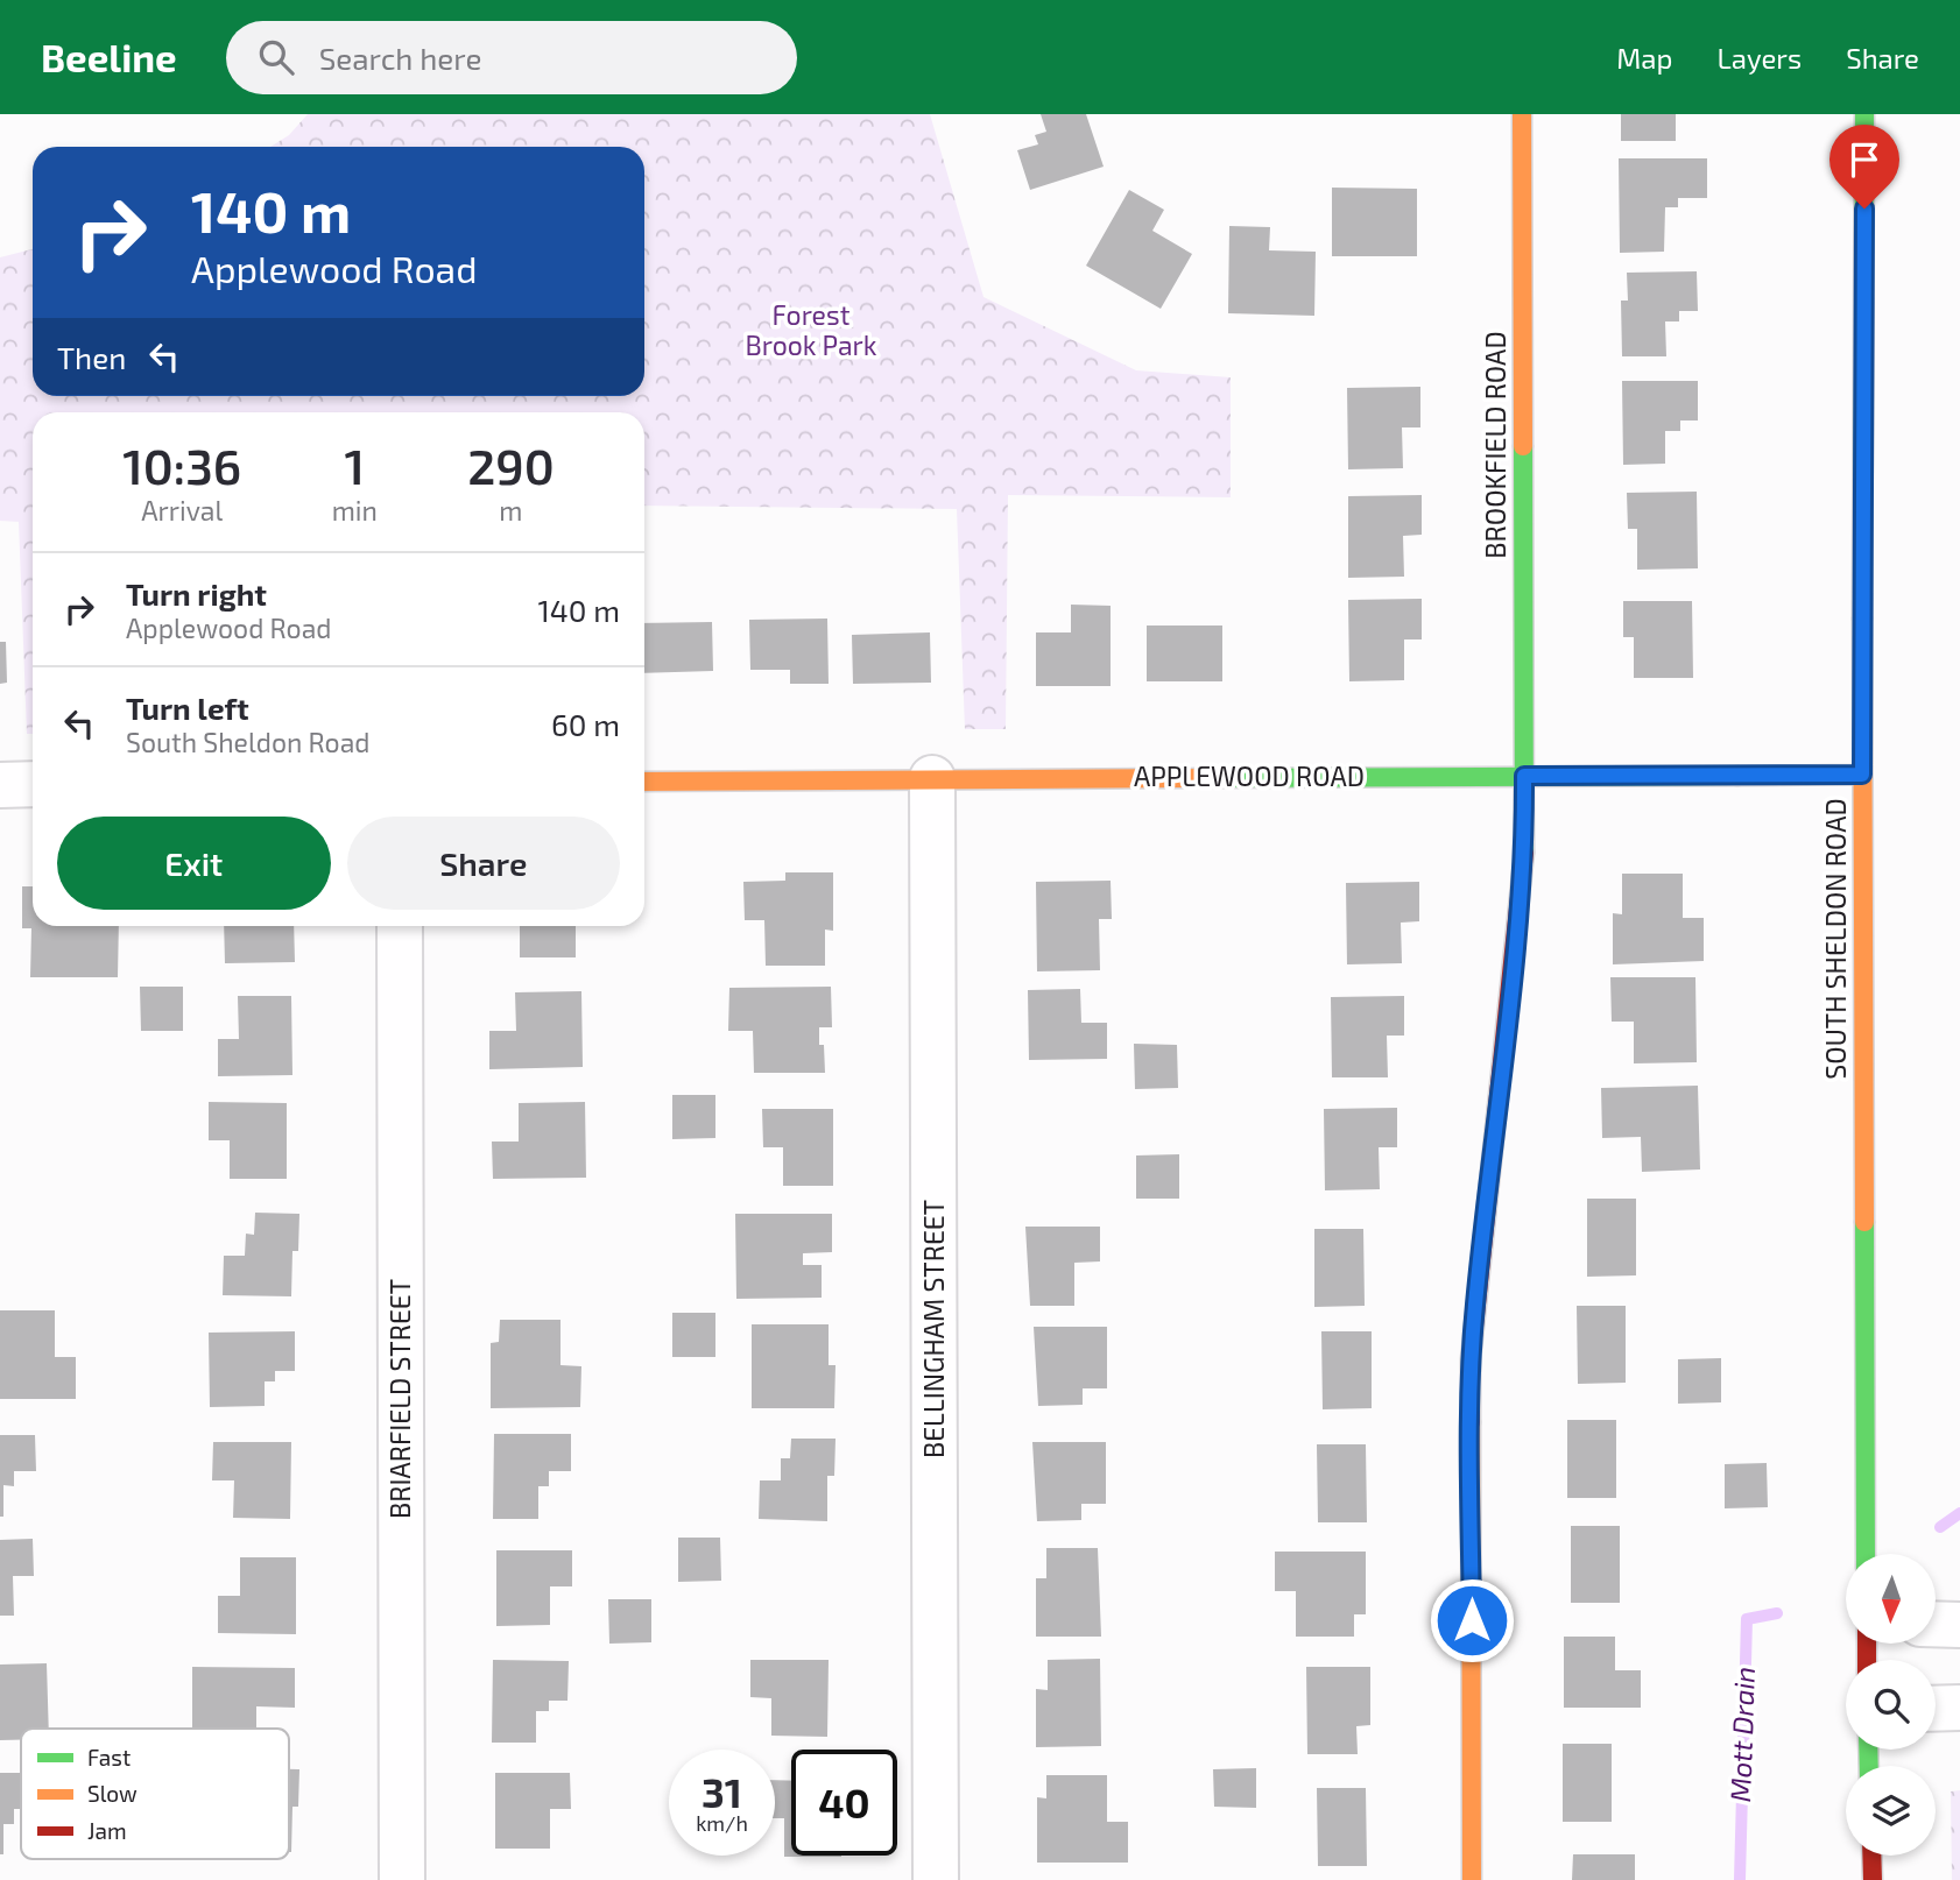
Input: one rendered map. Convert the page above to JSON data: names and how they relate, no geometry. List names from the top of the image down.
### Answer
{
  "streets": {
    "street": [
      "BROOKFIELD ROAD",
      "APPLEWOOD ROAD",
      "SOUTH SHELDON ROAD",
      "BELLINGHAM STREET",
      "BRIARFIELD STREET"
    ]
  },
  "crossings": [
    ["BROOKFIELD ROAD", "APPLEWOOD ROAD"],
    ["APPLEWOOD ROAD", "SOUTH SHELDON ROAD"],
    ["APPLEWOOD ROAD", "BELLINGHAM STREET"]
  ],
  "water": ["Mott Drain"],
  "parks": ["Forest Brook Park"],
  "legend": ["Fast", "Slow", "Jam"],
  "north": "bottom",
  "page": {
    "header": "Beeline",
    "search": "Search here",
    "nav": ["Map", "Layers", "Share"],
    "turn": ["140 m", "Applewood Road"],
    "then": "Then",
    "eta": [
      "10:36",
      "Arrival",
      "1",
      "min",
      "290",
      "m"
    ],
    "list": [
      {
        "name": "Turn right",
        "note": "Applewood Road",
        "value": "140 m"
      },
      {
        "name": "Turn left",
        "note": "South Sheldon Road",
        "value": "60 m"
      }
    ],
    "buttons": ["Exit", "Share"],
    "speed": "31 km/h",
    "limit": "40"
  }
}
